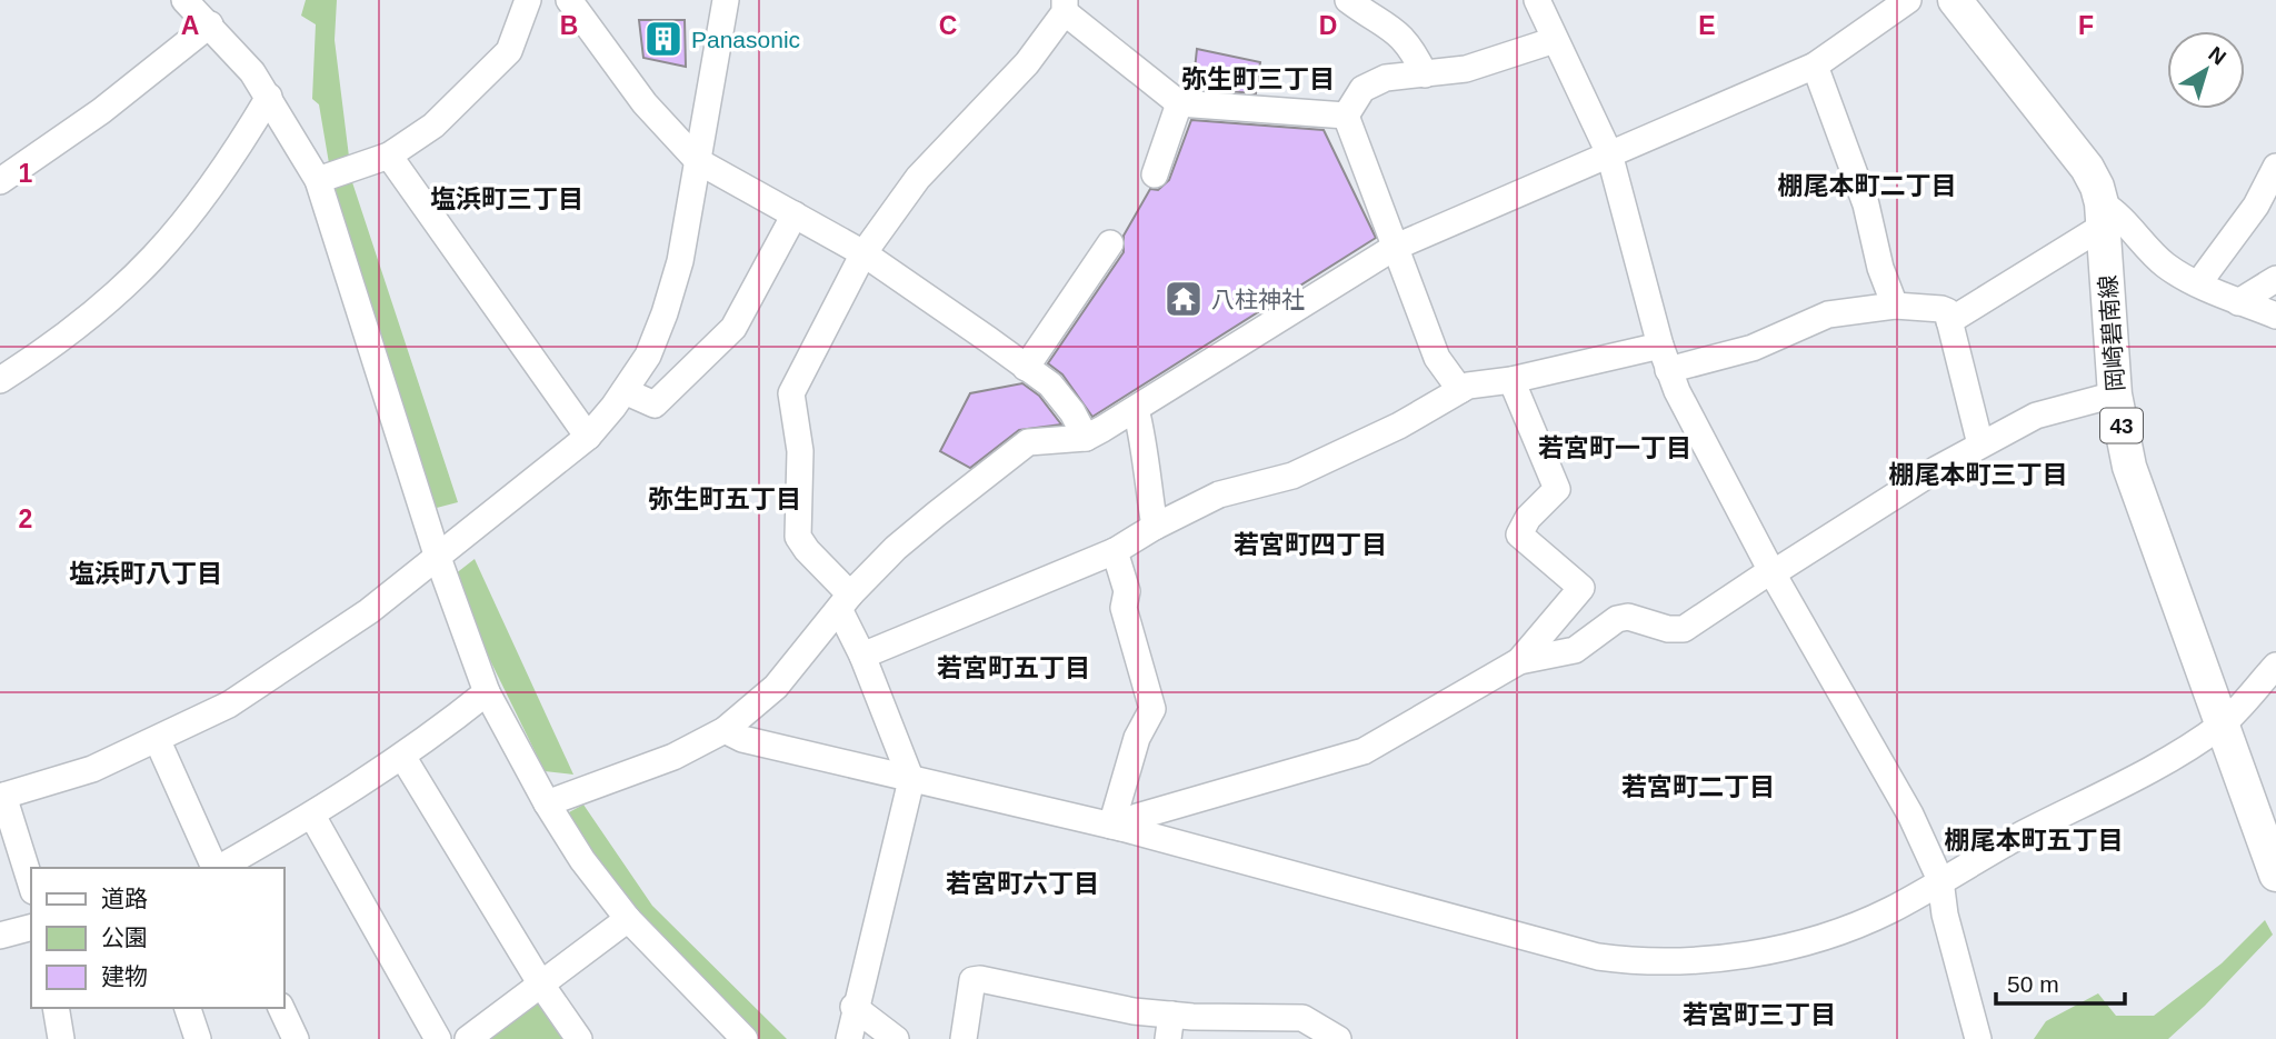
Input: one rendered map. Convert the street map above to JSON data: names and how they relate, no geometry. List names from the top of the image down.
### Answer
{
  "streets": {
    "main road": ["岡崎碧南線", "43"]
  },
  "districts": [
    "弥生町三丁目",
    "棚尾本町二丁目",
    "塩浜町三丁目",
    "若宮町一丁目",
    "棚尾本町三丁目",
    "弥生町五丁目",
    "若宮町四丁目",
    "塩浜町八丁目",
    "若宮町五丁目",
    "若宮町二丁目",
    "棚尾本町五丁目",
    "若宮町六丁目",
    "若宮町三丁目"
  ],
  "places": {
    "building": ["Panasonic"],
    "temple": ["八柱神社"]
  },
  "legend": ["道路", "公園", "建物"],
  "scale_bar": "50 m",
  "north": "top right",
  "grid": {
    "columns": [
      "A",
      "B",
      "C",
      "D",
      "E",
      "F"
    ],
    "rows": ["1", "2"]
  }
}
